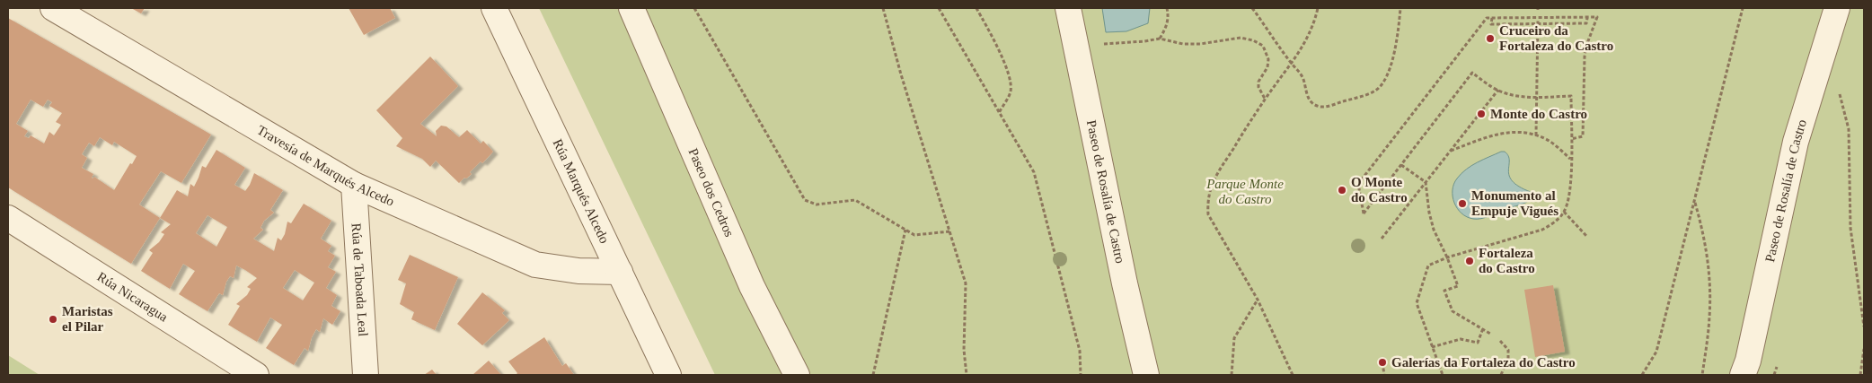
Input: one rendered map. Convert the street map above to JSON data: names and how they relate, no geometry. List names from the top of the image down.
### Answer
{
  "streets": {
    "street": [
      "Travesía de Marqués Alcedo",
      "Paseo de Rosalía de Castro",
      "Rúa Marqués Alcedo",
      "Paseo dos Cedros",
      "Rúa de Taboada Leal",
      "Rúa Nicaragua"
    ]
  },
  "crossings": [
    ["Travesía de Marqués Alcedo", "Rúa Marqués Alcedo"],
    ["Travesía de Marqués Alcedo", "Rúa de Taboada Leal"]
  ],
  "parks": ["Parque Monte do Castro"],
  "places": [
    "Cruceiro da Fortaleza do Castro",
    "Monte do Castro",
    "O Monte do Castro",
    "Monumento al Empuje Vigués",
    "Fortaleza do Castro",
    "Maristas el Pilar",
    "Galerías da Fortaleza do Castro"
  ]
}
